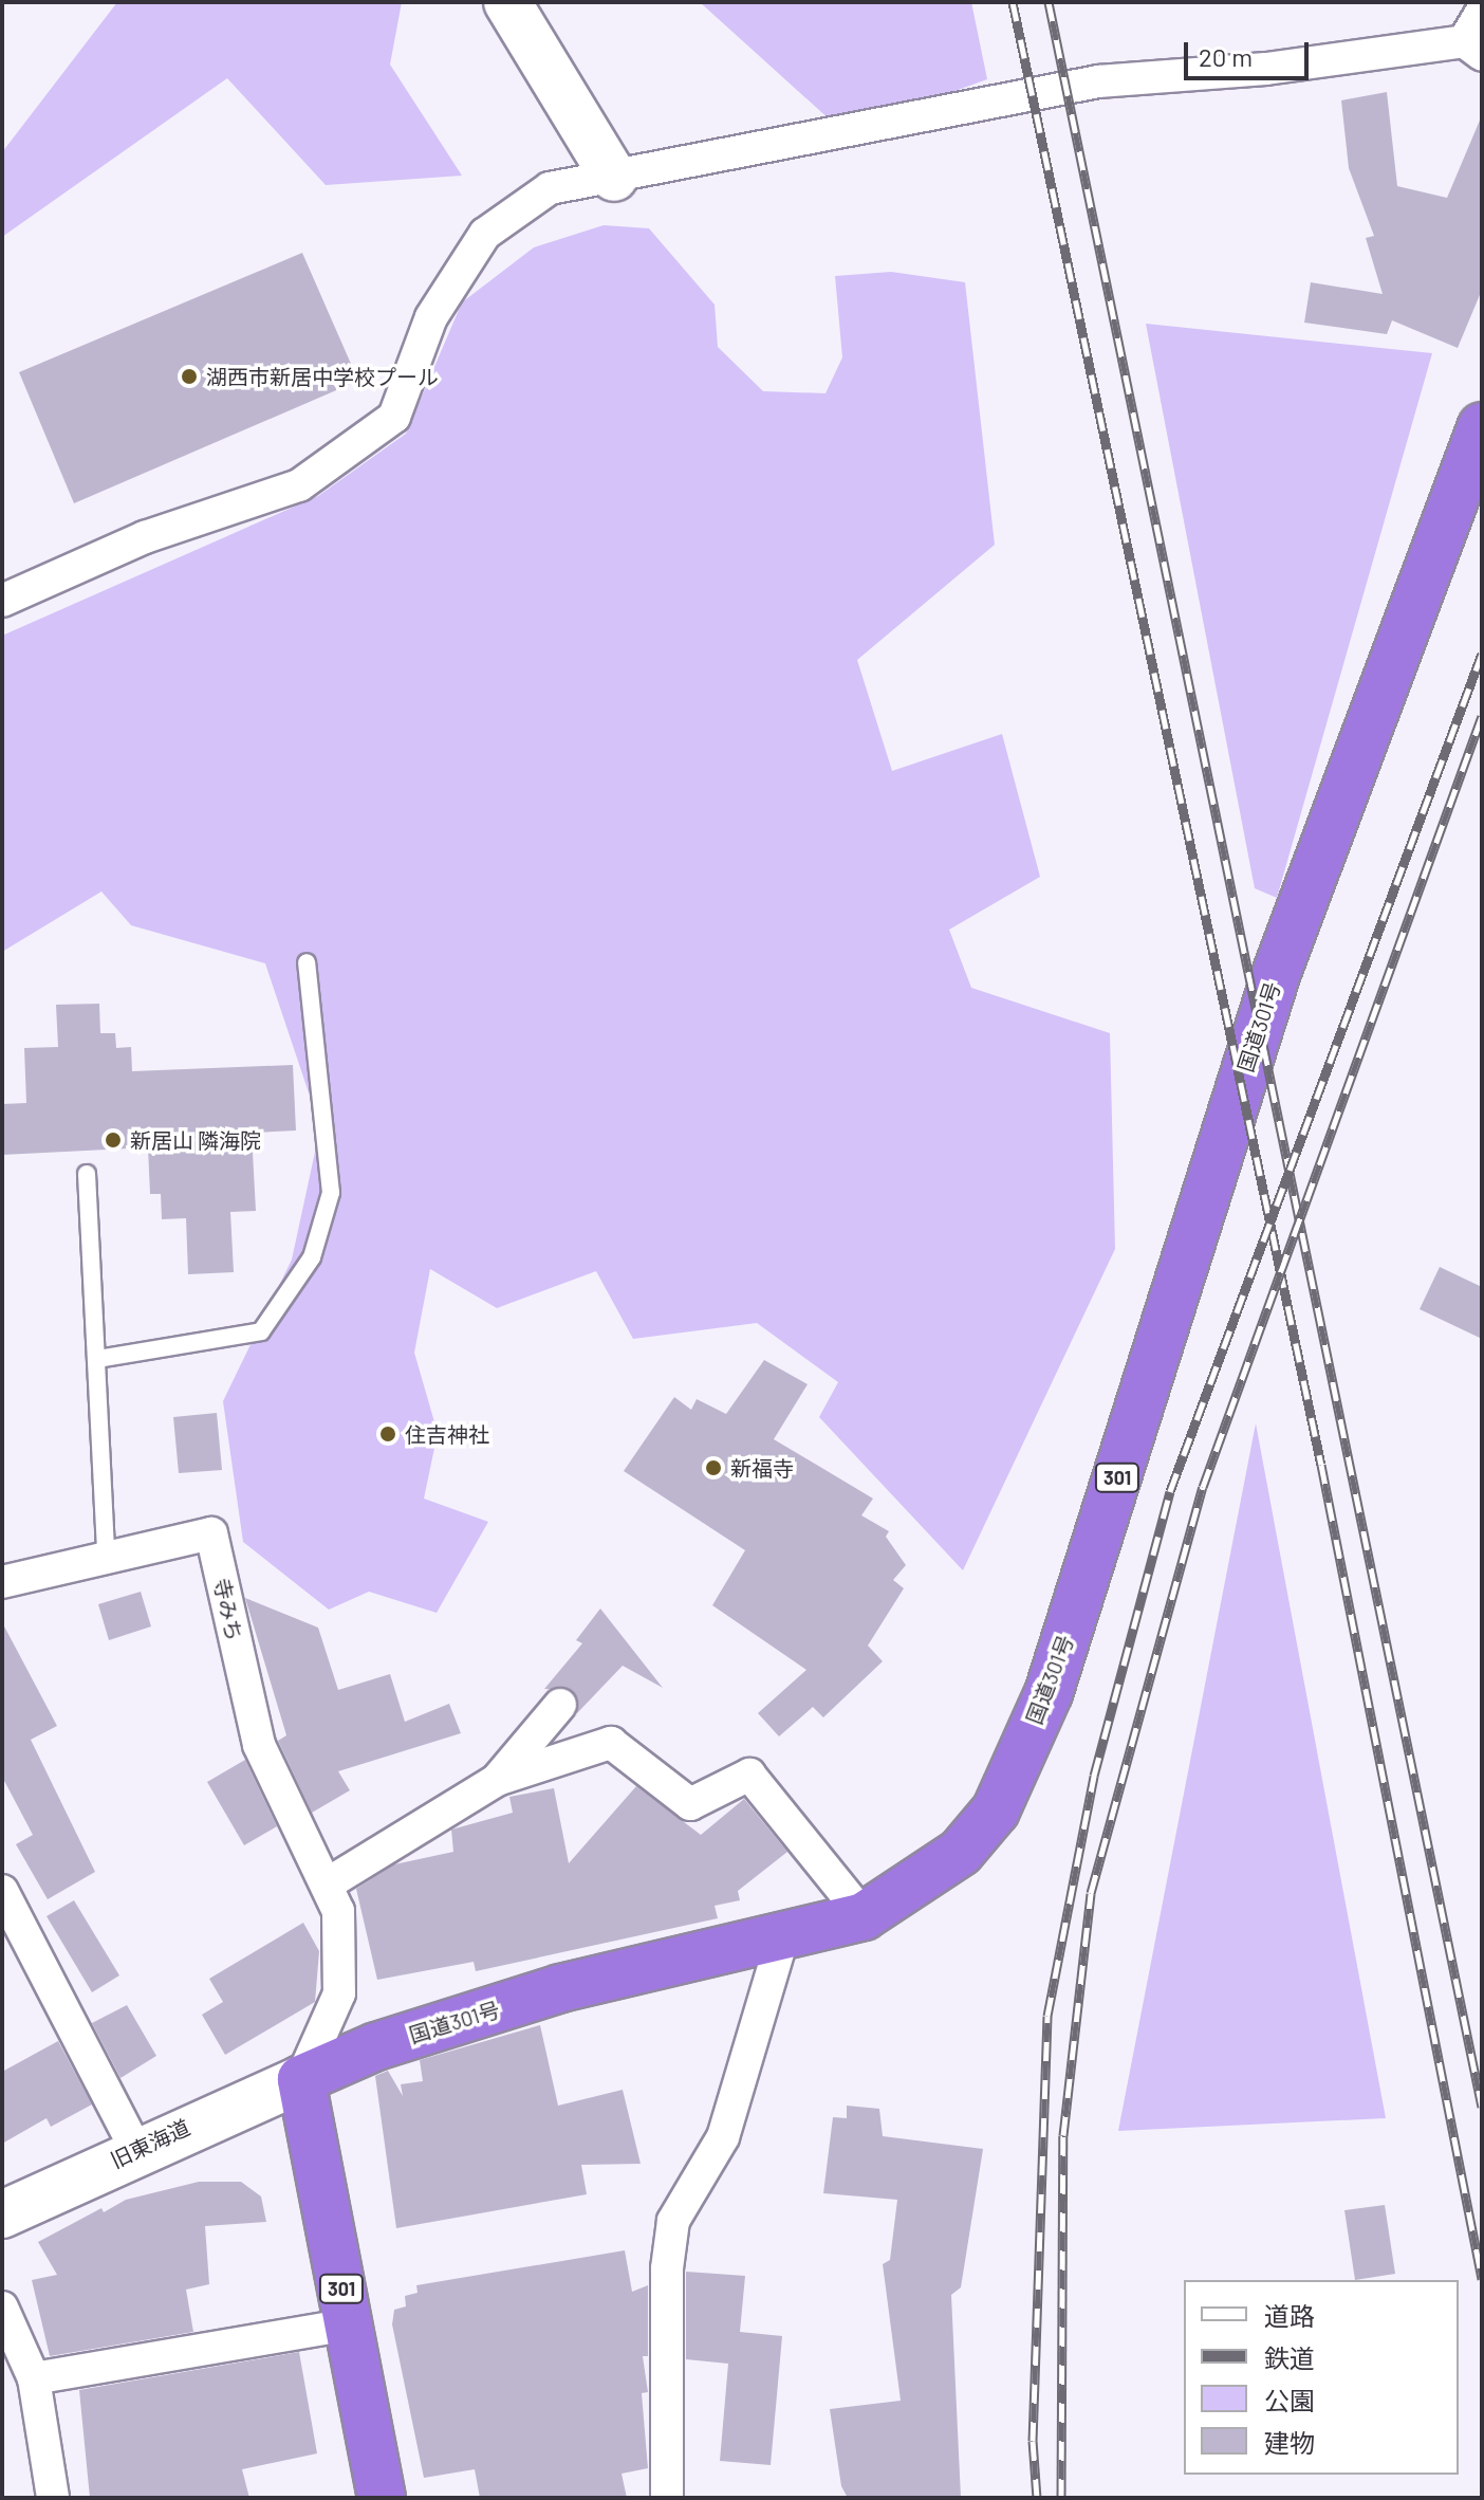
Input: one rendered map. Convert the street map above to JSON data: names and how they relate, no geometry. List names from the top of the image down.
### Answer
{
  "streets": {
    "highway": ["国道301号", "301"],
    "street": ["寺みち", "旧東海道"]
  },
  "crossings": [
    ["国道301号", "301"],
    ["国道301号", "旧東海道"],
    ["301", "旧東海道"]
  ],
  "places": [
    "湖西市新居中学校プール",
    "新居山 隣海院",
    "住吉神社",
    "新福寺"
  ],
  "legend": [
    "道路",
    "鉄道",
    "公園",
    "建物"
  ],
  "scale_bar": "20 m"
}
